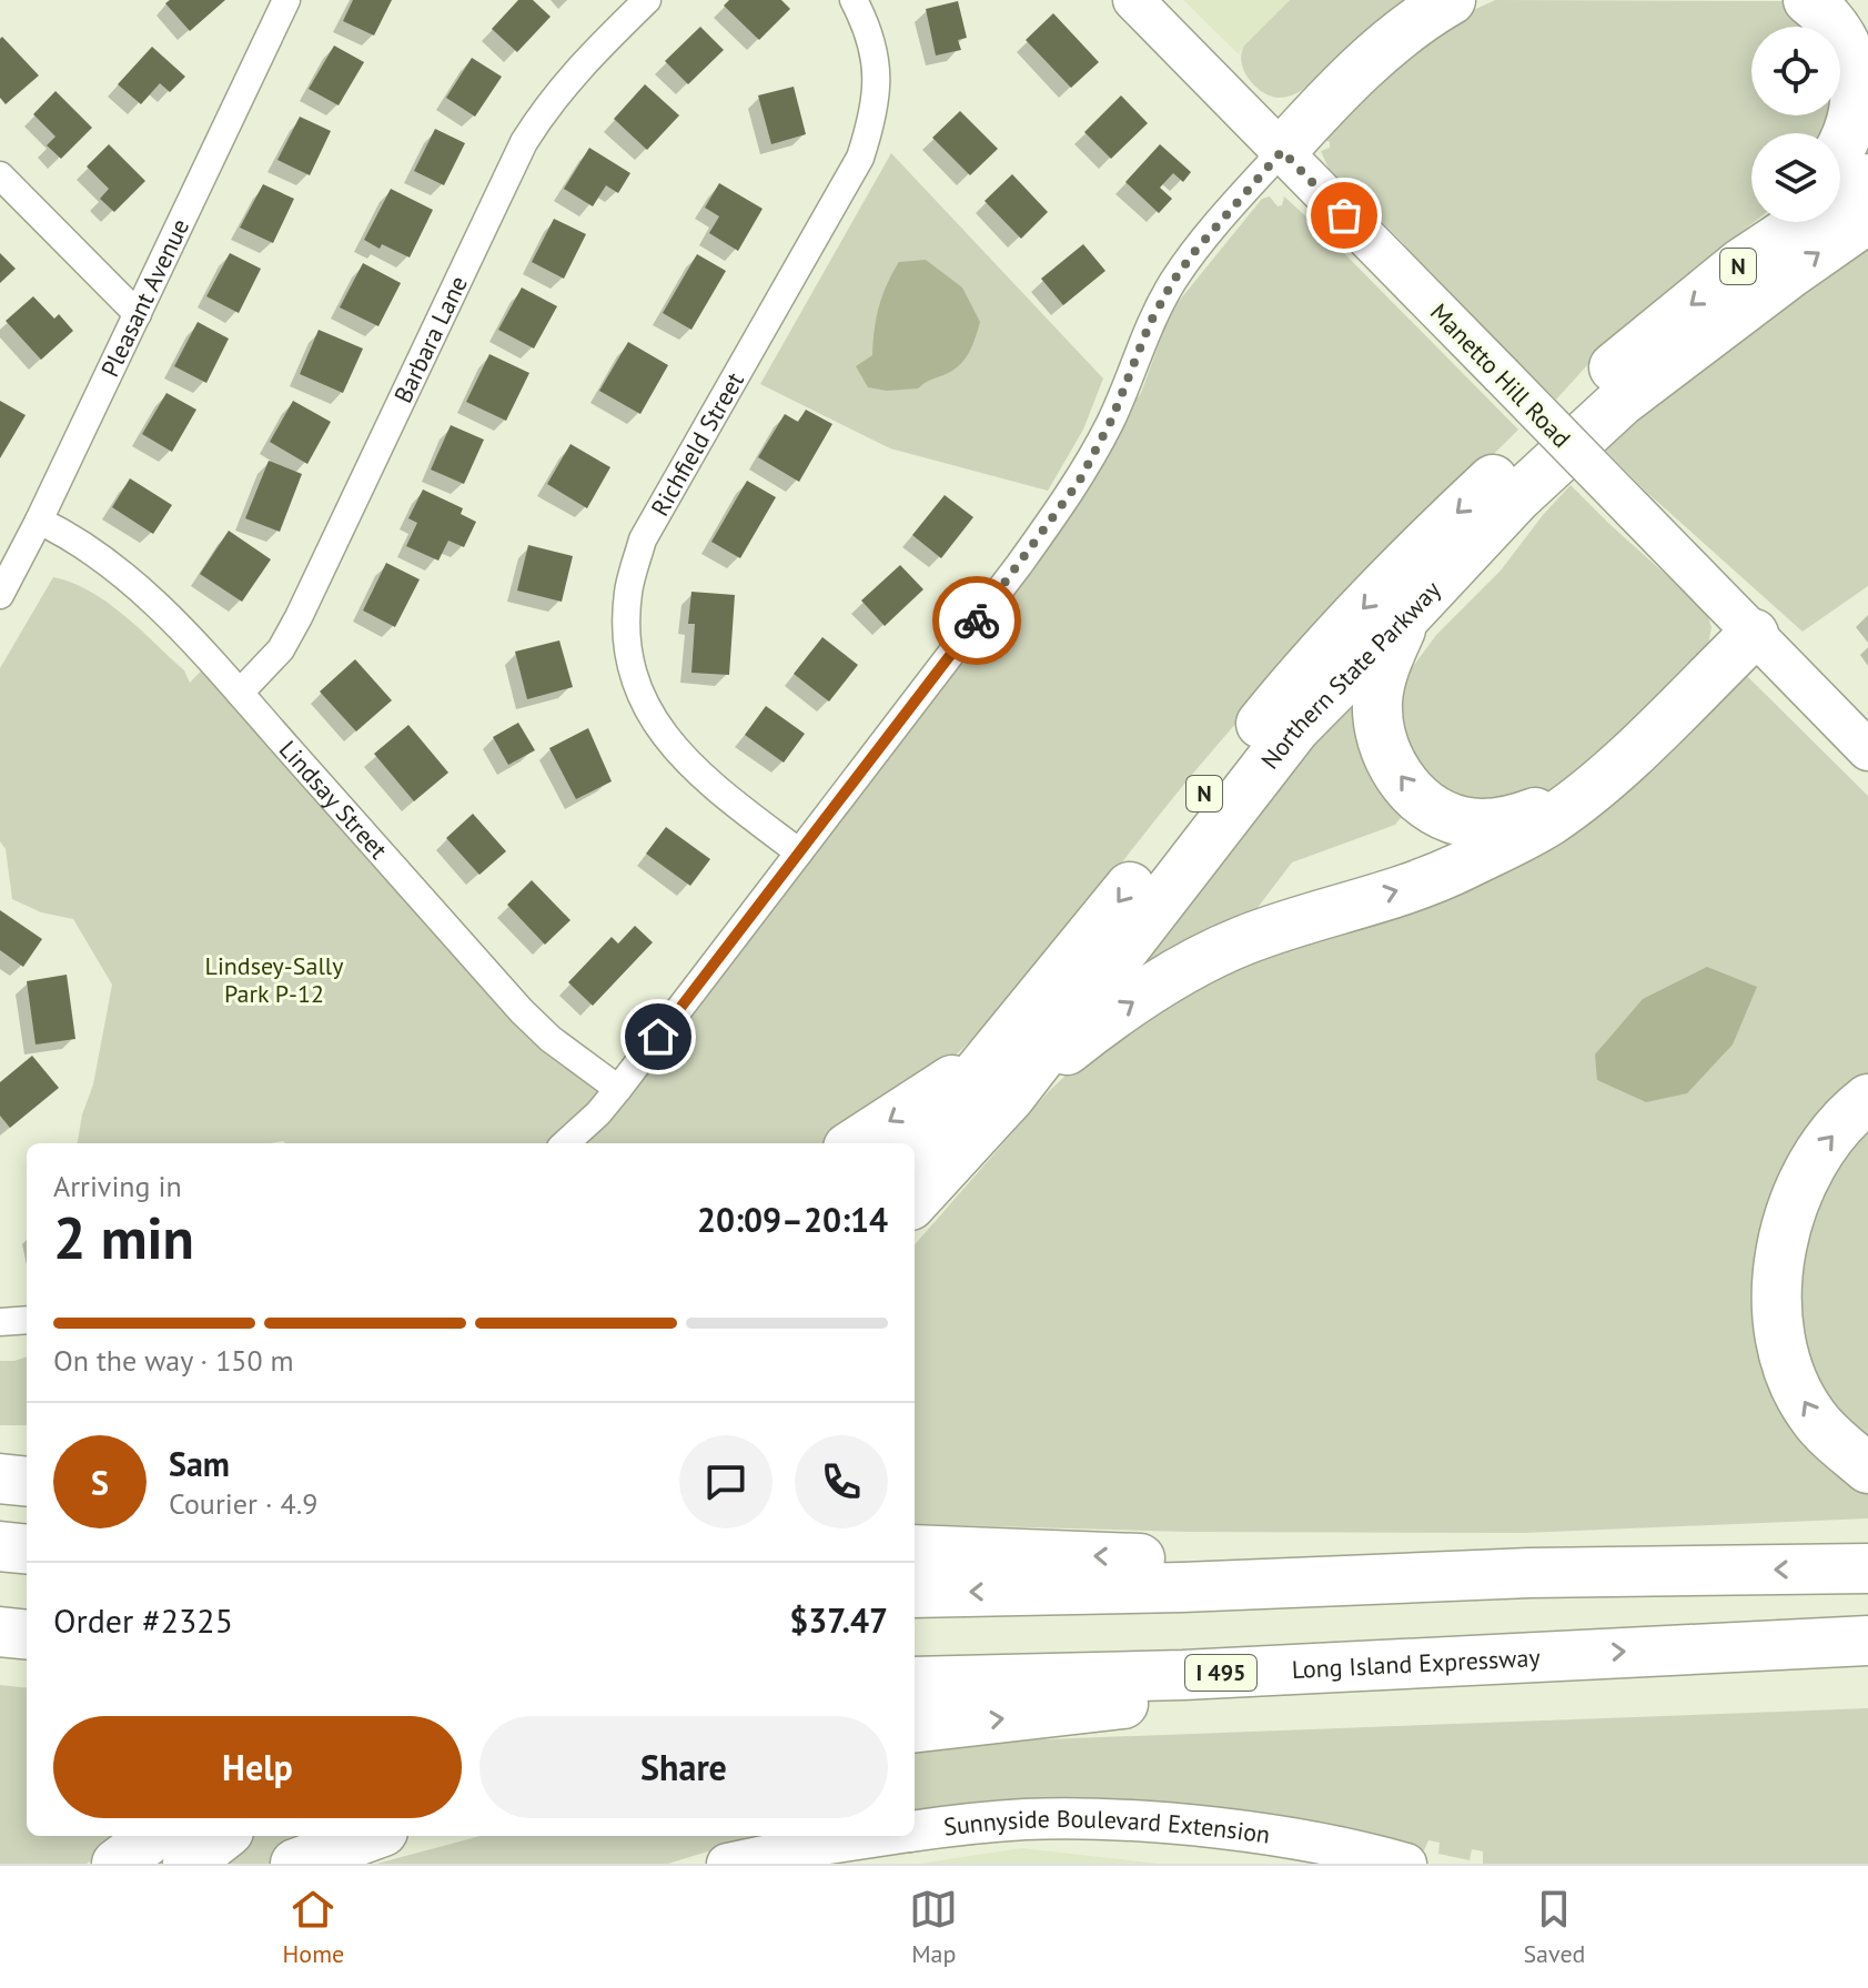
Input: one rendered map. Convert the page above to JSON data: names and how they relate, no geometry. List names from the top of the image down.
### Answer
{
  "streets": {
    "highway": [
      "N",
      "Northern State Parkway",
      "Long Island Expressway",
      "I 495"
    ],
    "main road": ["Manetto Hill Road", "Sunnyside Boulevard Extension"],
    "street": [
      "Pleasant Avenue",
      "Barbara Lane",
      "Richfield Street",
      "Lindsay Street"
    ]
  },
  "crossings": [
    ["Pleasant Avenue", "Lindsay Street"],
    ["Barbara Lane", "Lindsay Street"]
  ],
  "parks": ["Lindsey-Sally Park P-12"],
  "page": {
    "heading": ["2 min", "Arriving in", "20:09–20:14"],
    "panel": [
      "Sam",
      "Courier · 4.9",
      "Order #2325",
      "$37.47"
    ],
    "bar": "On the way · 150 m",
    "round": "S",
    "buttons": ["Help", "Share"],
    "tabs": ["Home", "Map", "Saved"]
  }
}
